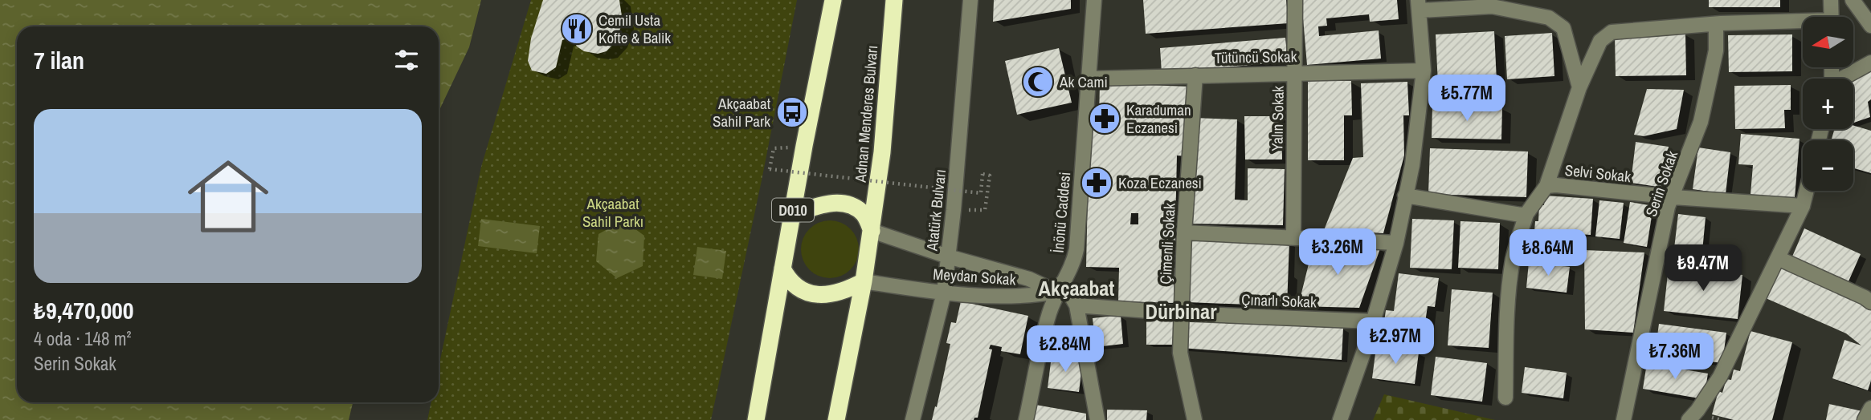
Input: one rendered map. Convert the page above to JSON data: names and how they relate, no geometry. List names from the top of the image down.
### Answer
{
  "streets": {
    "highway": ["Adnan Menderes Bulvarı", "D010"],
    "street": [
      "Tütüncü Sokak",
      "Yalın Sokak",
      "Selvi Sokak",
      "Serin Sokak",
      "Atatürk Bulvarı",
      "İnönü Caddesi",
      "Çimenli Sokak",
      "Meydan Sokak",
      "Çınarlı Sokak"
    ]
  },
  "crossings": [
    ["Tütüncü Sokak", "Yalın Sokak"],
    ["Tütüncü Sokak", "İnönü Caddesi"],
    ["Tütüncü Sokak", "Çimenli Sokak"],
    ["Adnan Menderes Bulvarı", "D010"],
    ["Adnan Menderes Bulvarı", "Meydan Sokak"],
    ["Selvi Sokak", "Serin Sokak"],
    ["D010", "Meydan Sokak"],
    ["Atatürk Bulvarı", "Meydan Sokak"],
    ["İnönü Caddesi", "Meydan Sokak"],
    ["Çimenli Sokak", "Çınarlı Sokak"]
  ],
  "districts": ["Akçaabat", "Dürbinar"],
  "parks": ["Akçaabat Sahil Parkı"],
  "places": {
    "restaurant": ["Cemil Usta Kofte & Balik"],
    "mosque": ["Ak Cami"],
    "bus stop": ["Akçaabat Sahil Park"],
    "pharmacy": ["Karaduman Eczanesi", "Koza Eczanesi"]
  },
  "north": "left",
  "page": {
    "map_buttons": ["+", "−"],
    "heading": "7 ilan",
    "price": [
      "₺5.77M",
      "₺3.26M",
      "₺8.64M",
      "₺9.47M",
      "₺2.97M",
      "₺2.84M",
      "₺7.36M"
    ],
    "list": [
      {
        "name": "₺9,470,000",
        "note": "4 oda · 148 m² · Serin Sokak"
      }
    ]
  }
}
